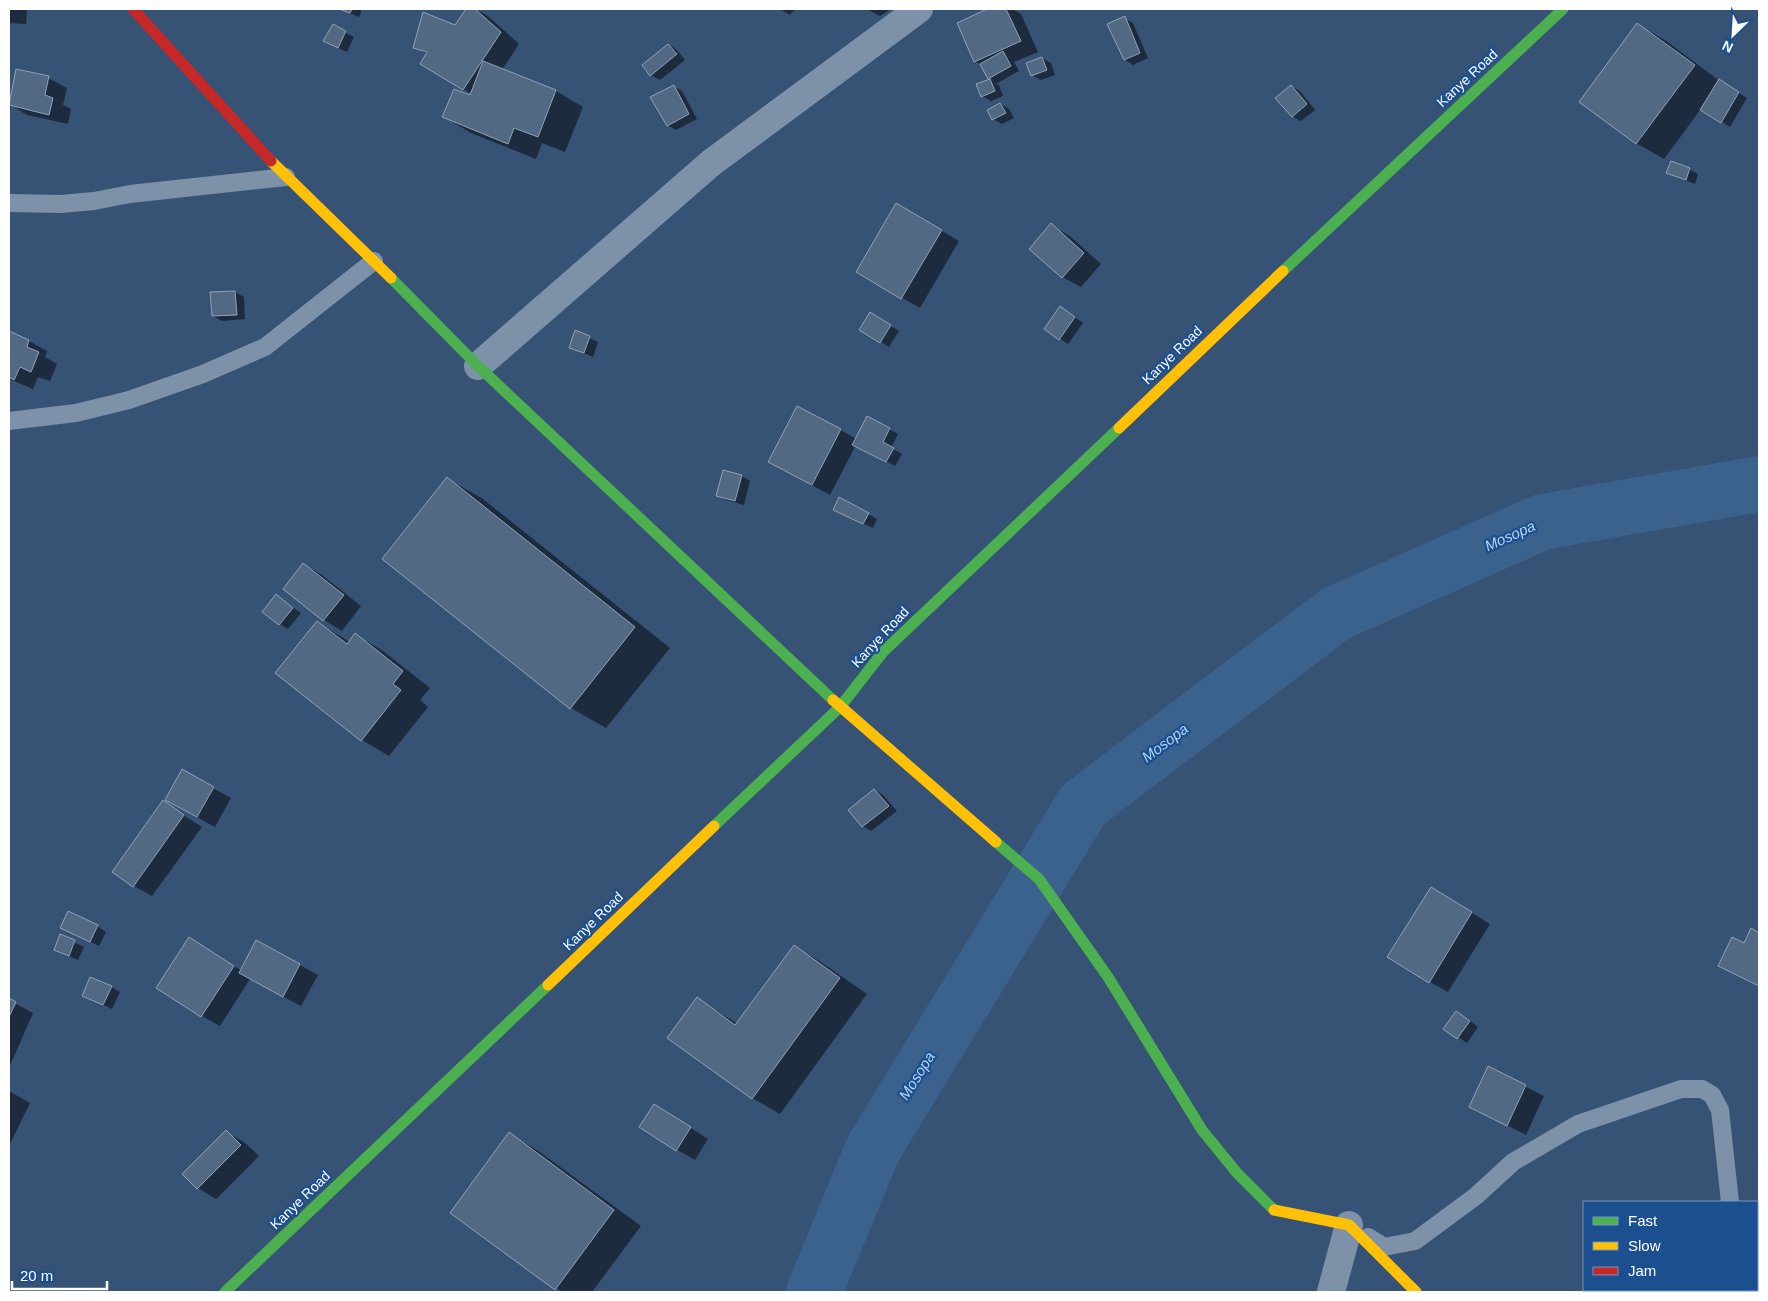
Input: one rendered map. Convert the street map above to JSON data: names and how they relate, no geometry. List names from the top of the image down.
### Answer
{
  "streets": {
    "main road": ["Kanye Road"]
  },
  "water": ["Mosopa"],
  "legend": ["Fast", "Slow", "Jam"],
  "scale_bar": "20 m",
  "north": "bottom left"
}
